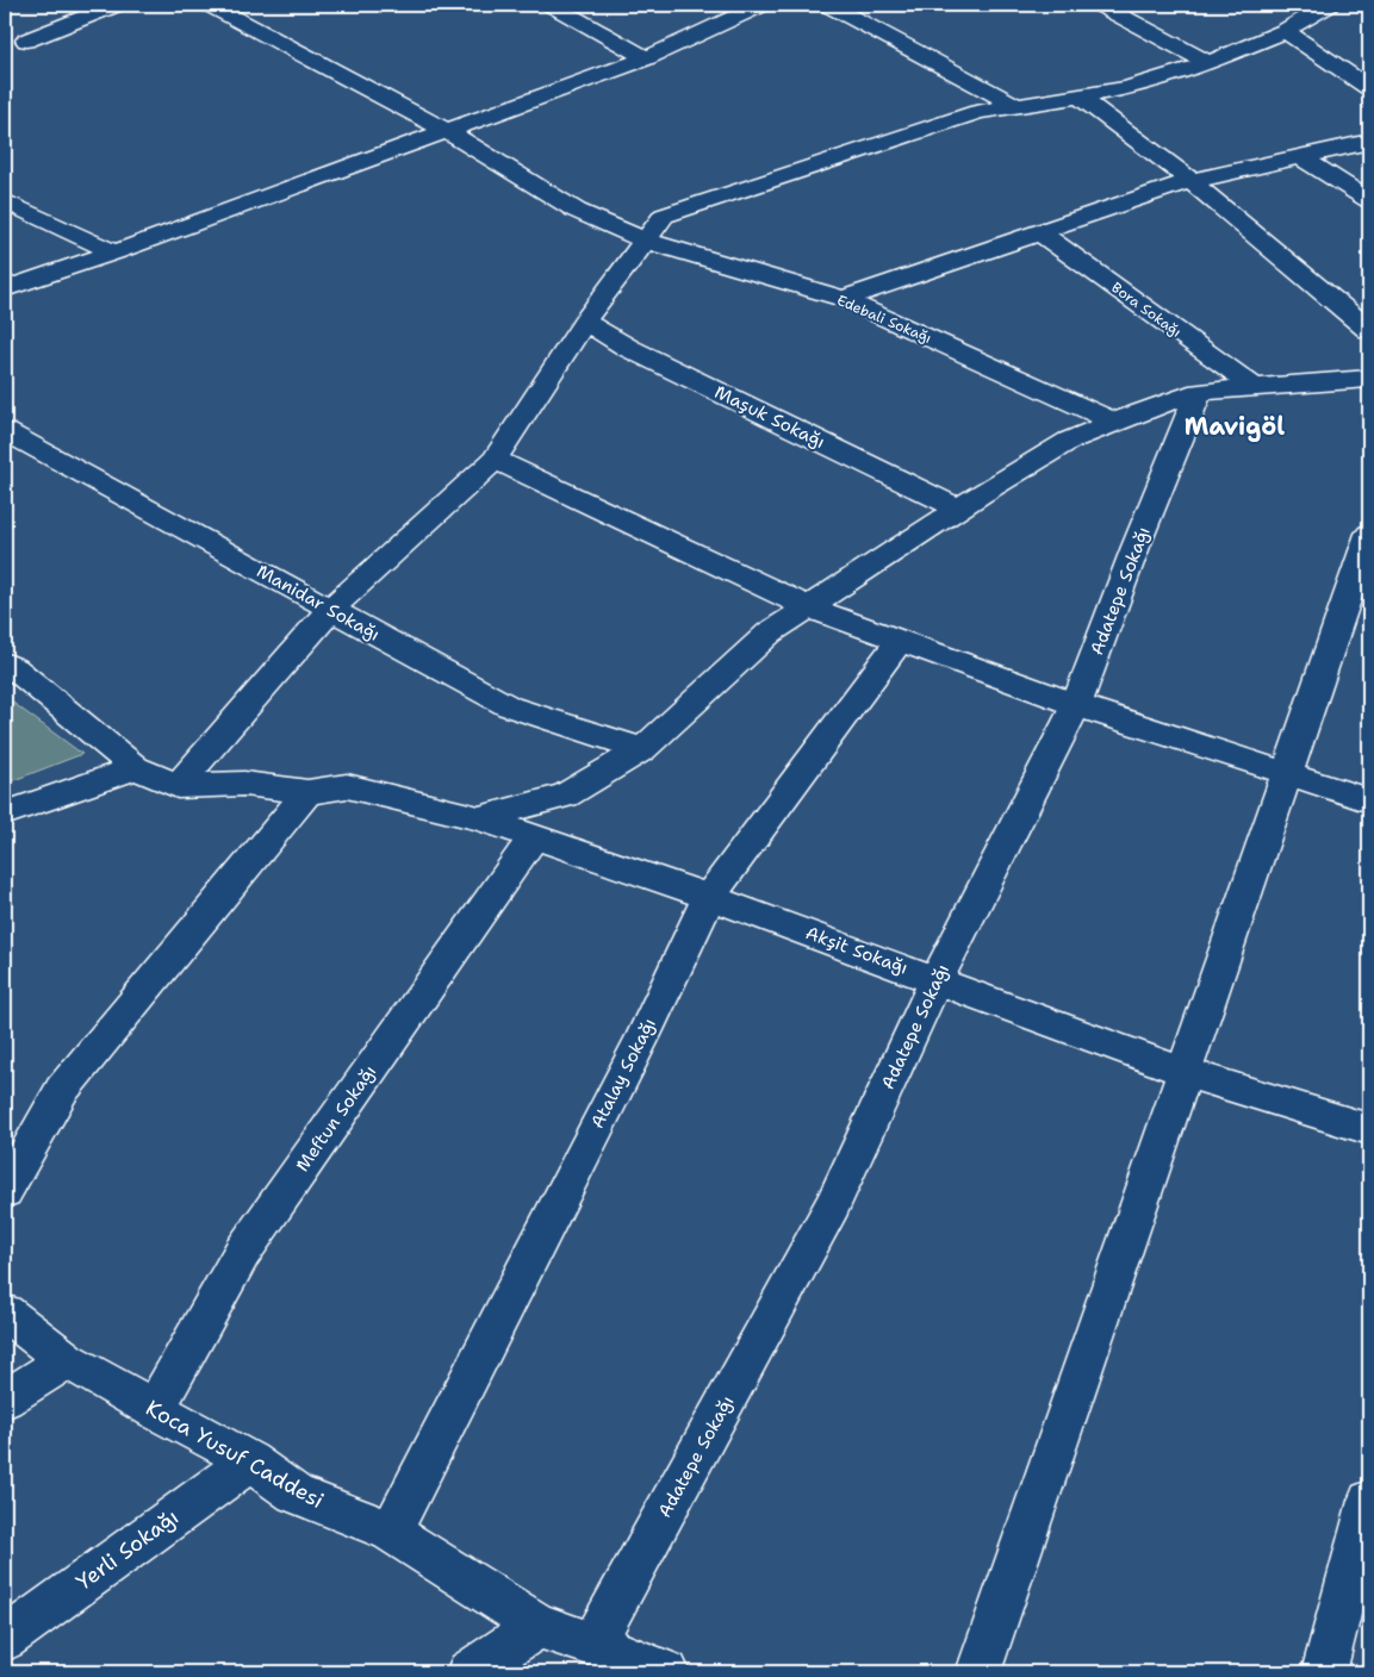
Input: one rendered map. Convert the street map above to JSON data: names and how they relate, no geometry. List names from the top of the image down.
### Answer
{
  "streets": {
    "street": [
      "Bora Sokağı",
      "Edebali Sokağı",
      "Maşuk Sokağı",
      "Adatepe Sokağı",
      "Manidar Sokağı",
      "Akşit Sokağı",
      "Atalay Sokağı",
      "Meftun Sokağı",
      "Koca Yusuf Caddesi",
      "Yerli Sokağı"
    ]
  },
  "crossings": [
    ["Adatepe Sokağı", "Akşit Sokağı"],
    ["Adatepe Sokağı", "Koca Yusuf Caddesi"],
    ["Akşit Sokağı", "Atalay Sokağı"],
    ["Akşit Sokağı", "Meftun Sokağı"],
    ["Atalay Sokağı", "Koca Yusuf Caddesi"],
    ["Meftun Sokağı", "Koca Yusuf Caddesi"],
    ["Koca Yusuf Caddesi", "Yerli Sokağı"]
  ],
  "districts": ["Mavigöl"]
}
